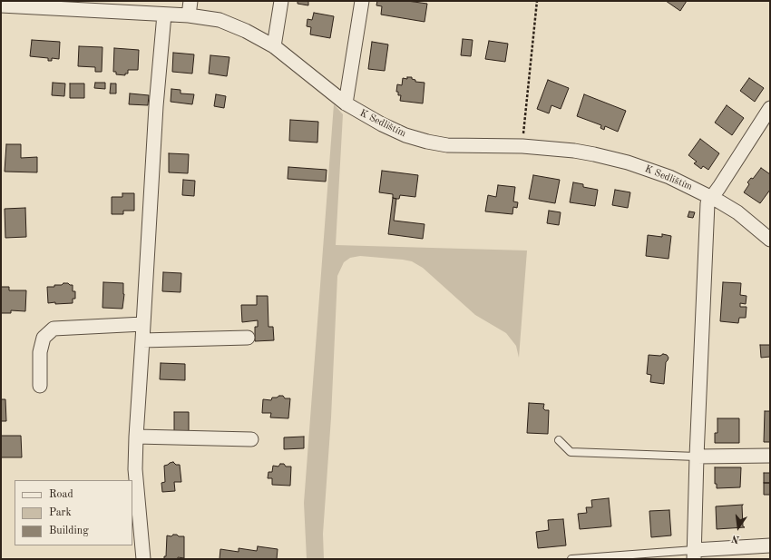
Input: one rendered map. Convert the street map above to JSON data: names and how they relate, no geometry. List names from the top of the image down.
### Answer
{
  "streets": {
    "street": ["K Sedlištím"]
  },
  "legend": ["Road", "Park", "Building"],
  "north": "bottom"
}
